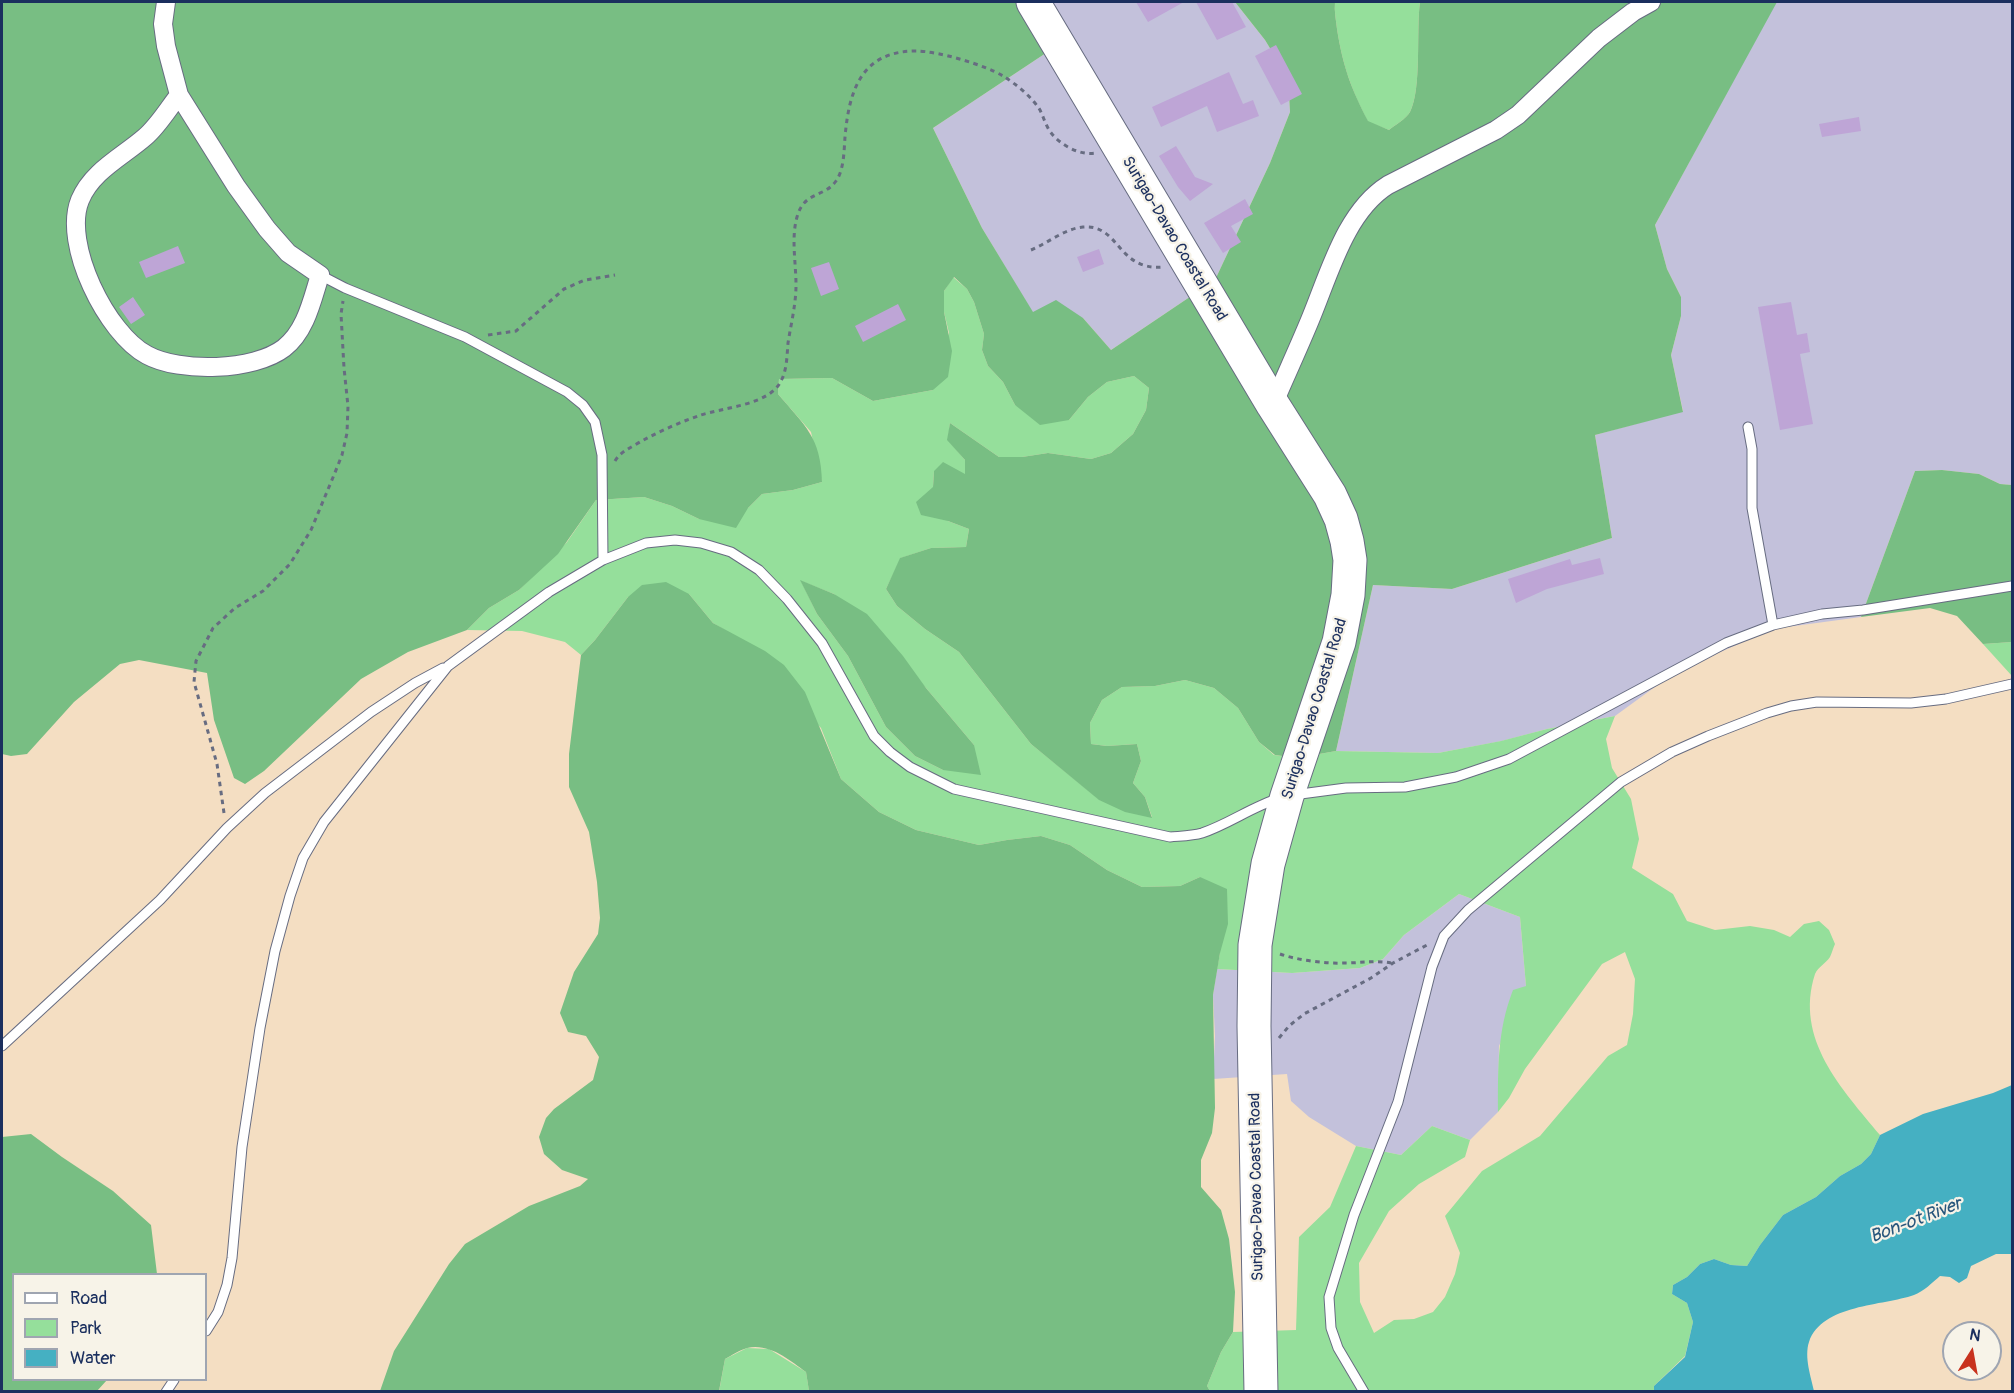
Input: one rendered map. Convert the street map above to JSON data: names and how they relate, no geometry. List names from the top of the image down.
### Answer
{
  "streets": {
    "highway": ["Surigao-Davao Coastal Road"]
  },
  "water": ["Bon-ot River"],
  "legend": ["Road", "Park", "Water"],
  "north": "top"
}
